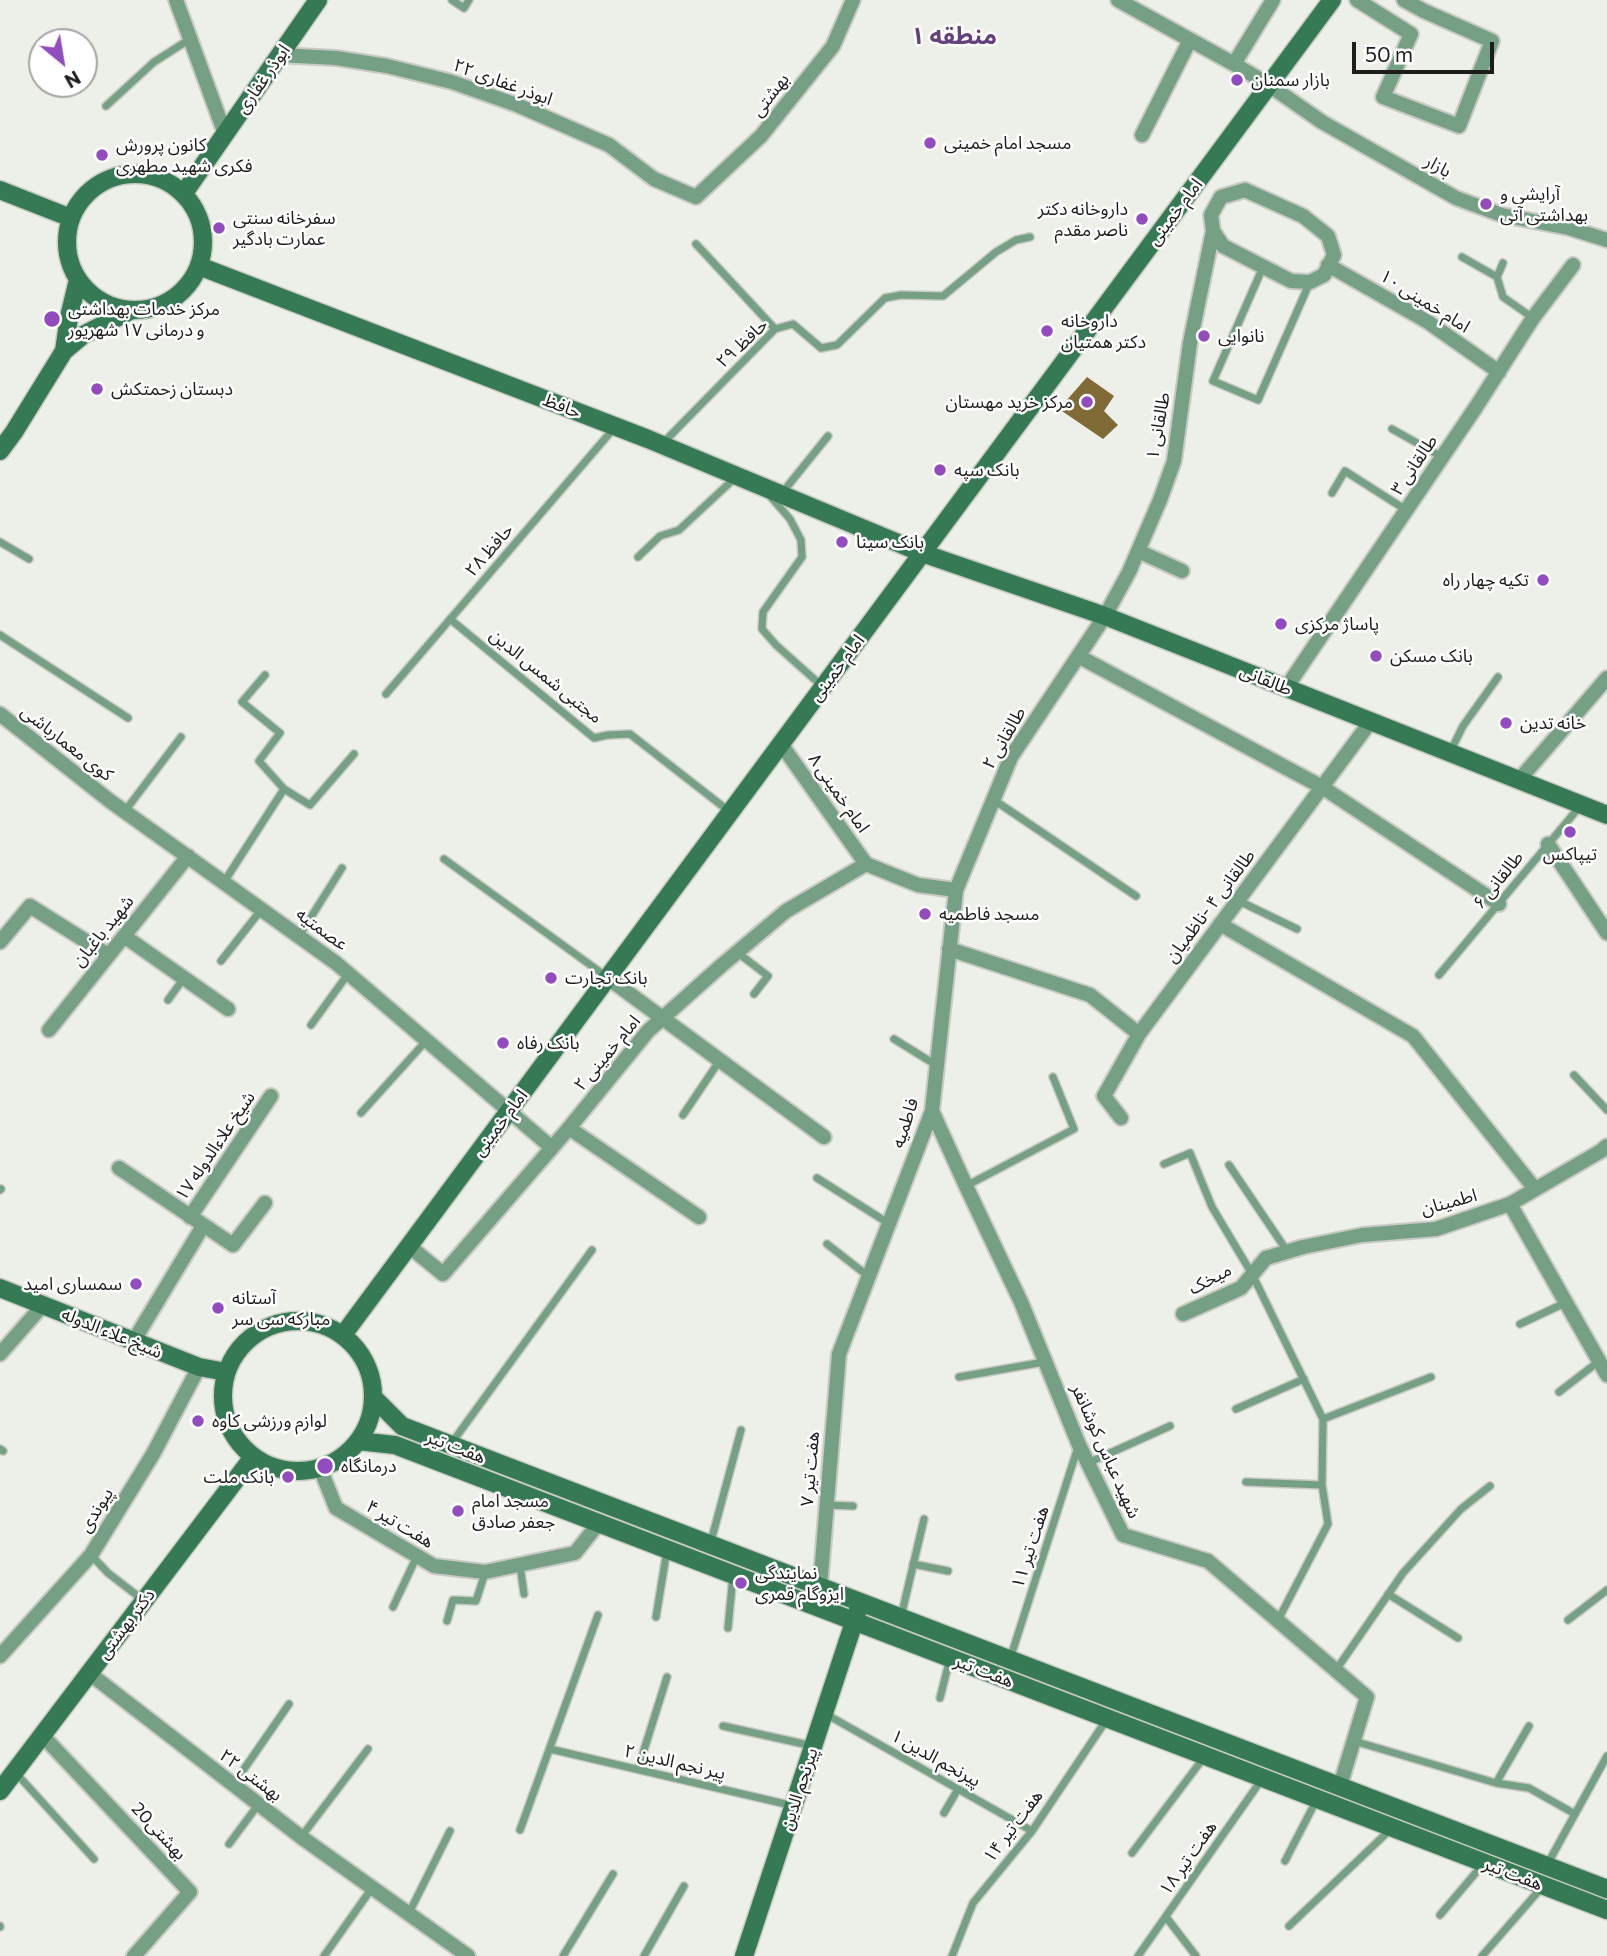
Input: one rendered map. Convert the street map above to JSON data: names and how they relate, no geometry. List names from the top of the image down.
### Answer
{
  "streets": {
    "main road": [
      "ابوذر غفاری",
      "امام خمینی",
      "حافظ",
      "طالقانی",
      "شیخ علاء الدوله",
      "هفت تیر",
      "دکتر بهشتی",
      "پیرنجم الدین"
    ],
    "street": [
      "ابوذر غفاری ۲۲",
      "بهشتی",
      "بازار",
      "امام خمینی ۱۰",
      "طالقانی ۱",
      "طالقانی ۳",
      "طالقانی ۲",
      "کوی معمارباشی",
      "امام خمینی ۸",
      "طالقانی ۴ -ناظمیان",
      "عصمتیه",
      "شهید باغبان",
      "امام خمینی ۲",
      "فاطمیه",
      "شیخ علاءالدوله ۱۷",
      "اطمینان",
      "میخک",
      "شهید عباس کوشانفر",
      "هفت تیر ۷",
      "پیوندی",
      "هفت تیر ۴",
      "بهشتی ۲۲",
      "بهشتی20"
    ],
    "lane": [
      "حافظ ۲۹",
      "حافظ ۲۸",
      "مجتبی شمس الدین",
      "طالقانی ۶",
      "هفت تیر ۱۱",
      "پیرنجم الدین ۱",
      "پیر نجم الدین ۲",
      "هفت تیر ۱۴",
      "هفت تیر ۱۸"
    ]
  },
  "crossings": [
    ["ابوذر غفاری", "ابوذر غفاری ۲۲"],
    ["ابوذر غفاری", "حافظ"],
    ["ابوذر غفاری ۲۲", "بهشتی"],
    ["بازار", "امام خمینی"],
    ["امام خمینی", "حافظ"],
    ["امام خمینی", "مجتبی شمس الدین"],
    ["امام خمینی", "طالقانی"],
    ["امام خمینی", "امام خمینی ۸"],
    ["امام خمینی", "عصمتیه"],
    ["امام خمینی", "امام خمینی ۲"],
    ["امام خمینی", "شیخ علاء الدوله"],
    ["امام خمینی", "هفت تیر"],
    ["امام خمینی", "هفت تیر ۴"],
    ["امام خمینی", "دکتر بهشتی"],
    ["امام خمینی ۱۰", "طالقانی ۱"],
    ["امام خمینی ۱۰", "طالقانی ۳"],
    ["حافظ ۲۹", "حافظ"],
    ["حافظ", "حافظ ۲۸"],
    ["حافظ", "طالقانی"],
    ["طالقانی ۱", "طالقانی"],
    ["طالقانی ۱", "طالقانی ۲"],
    ["طالقانی ۳", "طالقانی"],
    ["حافظ ۲۸", "مجتبی شمس الدین"],
    ["طالقانی", "طالقانی ۲"],
    ["طالقانی", "طالقانی ۶"],
    ["طالقانی", "طالقانی ۴ -ناظمیان"],
    ["طالقانی ۲", "فاطمیه"],
    ["کوی معمارباشی", "عصمتیه"],
    ["امام خمینی ۸", "امام خمینی ۲"],
    ["عصمتیه", "شهید باغبان"],
    ["عصمتیه", "امام خمینی ۲"],
    ["فاطمیه", "شهید عباس کوشانفر"],
    ["فاطمیه", "هفت تیر ۷"],
    ["شیخ علاءالدوله ۱۷", "شیخ علاء الدوله"],
    ["اطمینان", "میخک"],
    ["شیخ علاء الدوله", "هفت تیر"],
    ["شیخ علاء الدوله", "پیوندی"],
    ["شیخ علاء الدوله", "هفت تیر ۴"],
    ["شیخ علاء الدوله", "دکتر بهشتی"],
    ["هفت تیر", "هفت تیر ۷"],
    ["هفت تیر", "هفت تیر ۴"],
    ["هفت تیر", "هفت تیر ۱۱"],
    ["هفت تیر", "دکتر بهشتی"],
    ["هفت تیر", "پیرنجم الدین"],
    ["هفت تیر", "هفت تیر ۱۴"],
    ["هفت تیر", "هفت تیر ۱۸"],
    ["شهید عباس کوشانفر", "هفت تیر ۱۱"],
    ["هفت تیر ۴", "دکتر بهشتی"],
    ["دکتر بهشتی", "بهشتی ۲۲"],
    ["دکتر بهشتی", "بهشتی20"],
    ["پیرنجم الدین ۱", "پیرنجم الدین"],
    ["پیرنجم الدین ۱", "هفت تیر ۱۴"],
    ["پیر نجم الدین ۲", "پیرنجم الدین"]
  ],
  "districts": ["منطقه ۱"],
  "places": [
    "بازار سمنان",
    "مسجد امام خمینی",
    "کانون پرورش فکری شهید مطهری",
    "آرایشی و بهداشتی آتی",
    "داروخانه دکتر ناصر مقدم",
    "سفرخانه سنتی عمارت بادگیر",
    "مرکز خدمات بهداشتی و درمانی ۱۷ شهریور",
    "داروخانه دکتر همتیان",
    "نانوایی",
    "دبستان زحمتکش",
    "مرکز خرید مهستان",
    "بانک سپه",
    "بانک سینا",
    "تکیه چهار راه",
    "پاساژ مرکزی",
    "بانک مسکن",
    "خانه تدین",
    "تیپاکس",
    "مسجد فاطمیه",
    "بانک تجارت",
    "بانک رفاه",
    "سمساری امید",
    "آستانه مبارکه سی سر",
    "لوازم ورزشی کاوه",
    "درمانگاه",
    "بانک ملت",
    "مسجد امام جعفر صادق",
    "نمایندگی ایزوگام قمری"
  ],
  "scale_bar": "50 m",
  "north": "bottom right"
}
